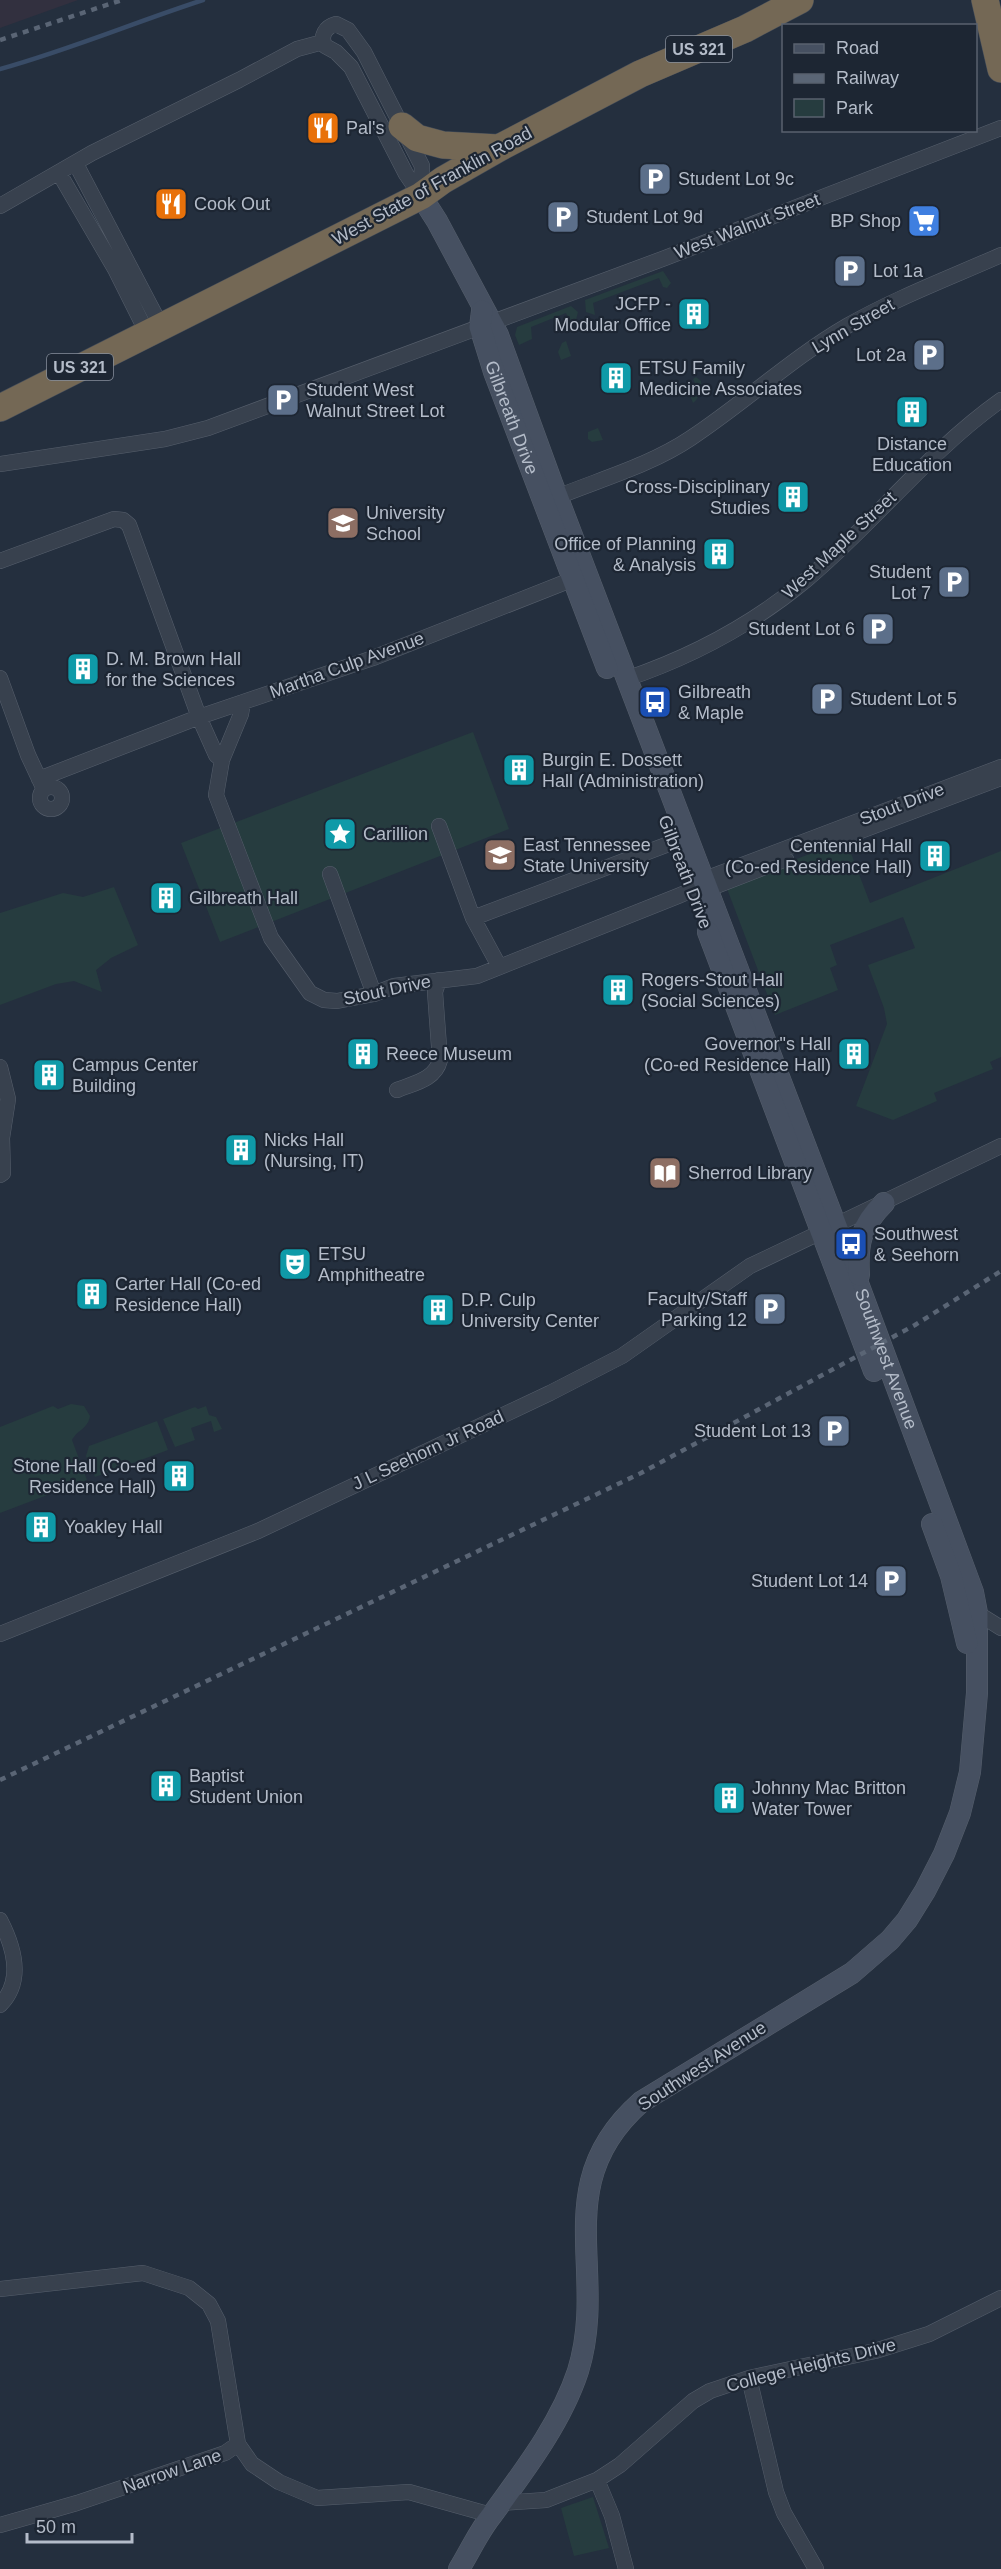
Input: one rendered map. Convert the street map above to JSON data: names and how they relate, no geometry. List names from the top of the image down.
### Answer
{
  "streets": {
    "highway": ["US 321", "West State of Franklin Road"],
    "street": [
      "West Walnut Street",
      "Lynn Street",
      "Gilbreath Drive",
      "West Maple Street",
      "Martha Culp Avenue",
      "Stout Drive",
      "Southwest Avenue",
      "J L Seehorn Jr Road",
      "College Heights Drive",
      "Narrow Lane"
    ]
  },
  "crossings": [
    ["West State of Franklin Road", "Gilbreath Drive"],
    ["West Walnut Street", "Gilbreath Drive"],
    ["Lynn Street", "Gilbreath Drive"],
    ["Gilbreath Drive", "West Maple Street"],
    ["Gilbreath Drive", "Martha Culp Avenue"],
    ["Gilbreath Drive", "Stout Drive"],
    ["Gilbreath Drive", "Southwest Avenue"],
    ["Gilbreath Drive", "J L Seehorn Jr Road"],
    ["Martha Culp Avenue", "Stout Drive"],
    ["Southwest Avenue", "J L Seehorn Jr Road"],
    ["Southwest Avenue", "College Heights Drive"],
    ["College Heights Drive", "Narrow Lane"]
  ],
  "places": {
    "restaurant": ["Pal's", "Cook Out"],
    "parking": [
      "Student Lot 9c",
      "Student Lot 9d",
      "Lot 1a",
      "Lot 2a",
      "Student West Walnut Street Lot",
      "Student Lot 7",
      "Student Lot 6",
      "Student Lot 5",
      "Faculty/Staff Parking 12",
      "Student Lot 13",
      "Student Lot 14"
    ],
    "supermarket": ["BP Shop"],
    "building": [
      "JCFP - Modular Office",
      "ETSU Family Medicine Associates",
      "Distance Education",
      "Cross-Disciplinary Studies",
      "Office of Planning & Analysis",
      "D. M. Brown Hall for the Sciences",
      "Burgin E. Dossett Hall (Administration)",
      "Centennial Hall (Co-ed Residence Hall)",
      "Gilbreath Hall",
      "Rogers-Stout Hall (Social Sciences)",
      "Reece Museum",
      "Governor\"s Hall (Co-ed Residence Hall)",
      "Campus Center Building",
      "Nicks Hall (Nursing, IT)",
      "Carter Hall (Co-ed Residence Hall)",
      "D.P. Culp University Center",
      "Stone Hall (Co-ed Residence Hall)",
      "Yoakley Hall",
      "Baptist Student Union",
      "Johnny Mac Britton Water Tower"
    ],
    "school or university": ["University School", "East Tennessee State University"],
    "bus stop": ["Gilbreath & Maple", "Southwest & Seehorn"],
    "place": ["Carillion"],
    "library": ["Sherrod Library"],
    "theatre": ["ETSU Amphitheatre"]
  },
  "legend": ["Road", "Railway", "Park"],
  "scale_bar": "50 m"
}
